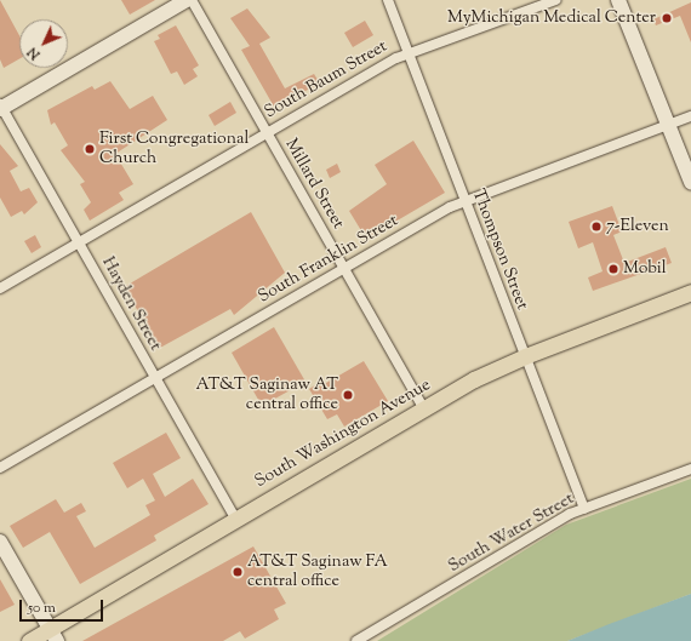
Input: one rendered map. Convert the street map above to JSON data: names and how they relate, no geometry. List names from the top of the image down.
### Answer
{
  "streets": {
    "main road": ["South Washington Avenue"],
    "street": [
      "South Baum Street",
      "Millard Street",
      "Thompson Street",
      "South Franklin Street",
      "Hayden Street",
      "South Water Street"
    ]
  },
  "crossings": [
    ["South Baum Street", "Millard Street"],
    ["South Baum Street", "Thompson Street"],
    ["South Baum Street", "Hayden Street"],
    ["Millard Street", "South Franklin Street"],
    ["Millard Street", "South Washington Avenue"],
    ["Thompson Street", "South Franklin Street"],
    ["Thompson Street", "South Washington Avenue"],
    ["Thompson Street", "South Water Street"],
    ["South Franklin Street", "Hayden Street"],
    ["Hayden Street", "South Washington Avenue"]
  ],
  "places": [
    "MyMichigan Medical Center",
    "First Congregational Church",
    "7-Eleven",
    "Mobil",
    "AT&T Saginaw AT central office",
    "AT&T Saginaw FA central office"
  ],
  "scale_bar": "50 m",
  "north": "bottom left"
}
